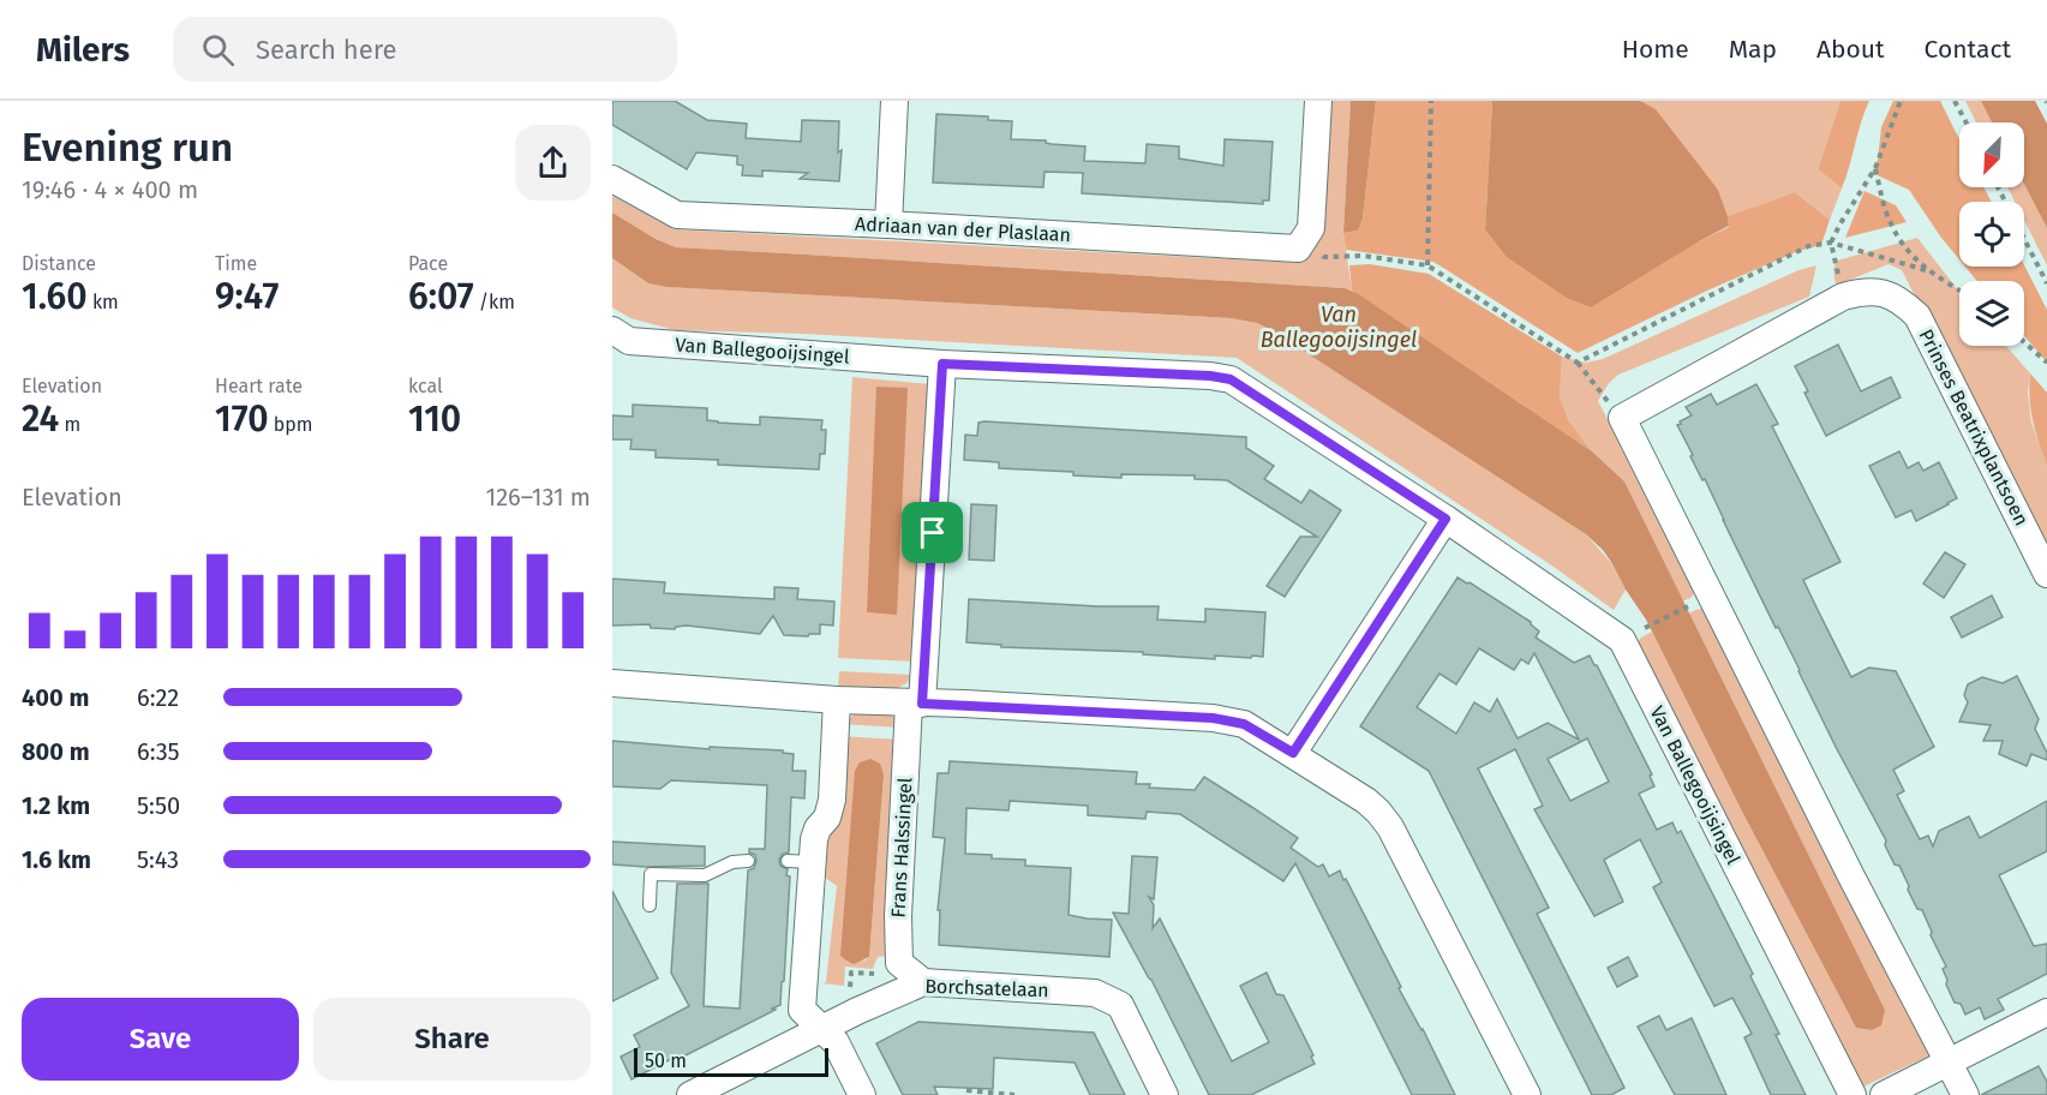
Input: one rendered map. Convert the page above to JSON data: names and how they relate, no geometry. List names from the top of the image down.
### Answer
{
  "streets": {
    "street": [
      "Adriaan van der Plaslaan",
      "Van Ballegooijsingel",
      "Prinses Beatrixplantsoen",
      "Frans Halssingel",
      "Borchsatelaan"
    ]
  },
  "crossings": [
    ["Van Ballegooijsingel", "Frans Halssingel"],
    ["Frans Halssingel", "Borchsatelaan"]
  ],
  "water": ["Van Ballegooijsingel"],
  "scale_bar": "50 m",
  "north": "bottom left",
  "page": {
    "header": "Milers",
    "search": "Search here",
    "nav": [
      "Home",
      "Map",
      "About",
      "Contact"
    ],
    "heading": ["Evening run", "19:46 · 4 × 400 m"],
    "stats": [
      ["Distance", "1.60 km"],
      ["Time", "9:47"],
      ["Pace", "6:07 /km"],
      ["Elevation", "24 m"],
      ["Heart rate", "170 bpm"],
      ["kcal", "110"]
    ],
    "chart": ["Elevation", "126–131 m"],
    "list": [
      {
        "name": "400 m",
        "note": "6:22"
      },
      {
        "name": "800 m",
        "note": "6:35"
      },
      {
        "name": "1.2 km",
        "note": "5:50"
      },
      {
        "name": "1.6 km",
        "note": "5:43"
      }
    ],
    "buttons": ["Save", "Share"],
    "scale": "50 m"
  }
}
